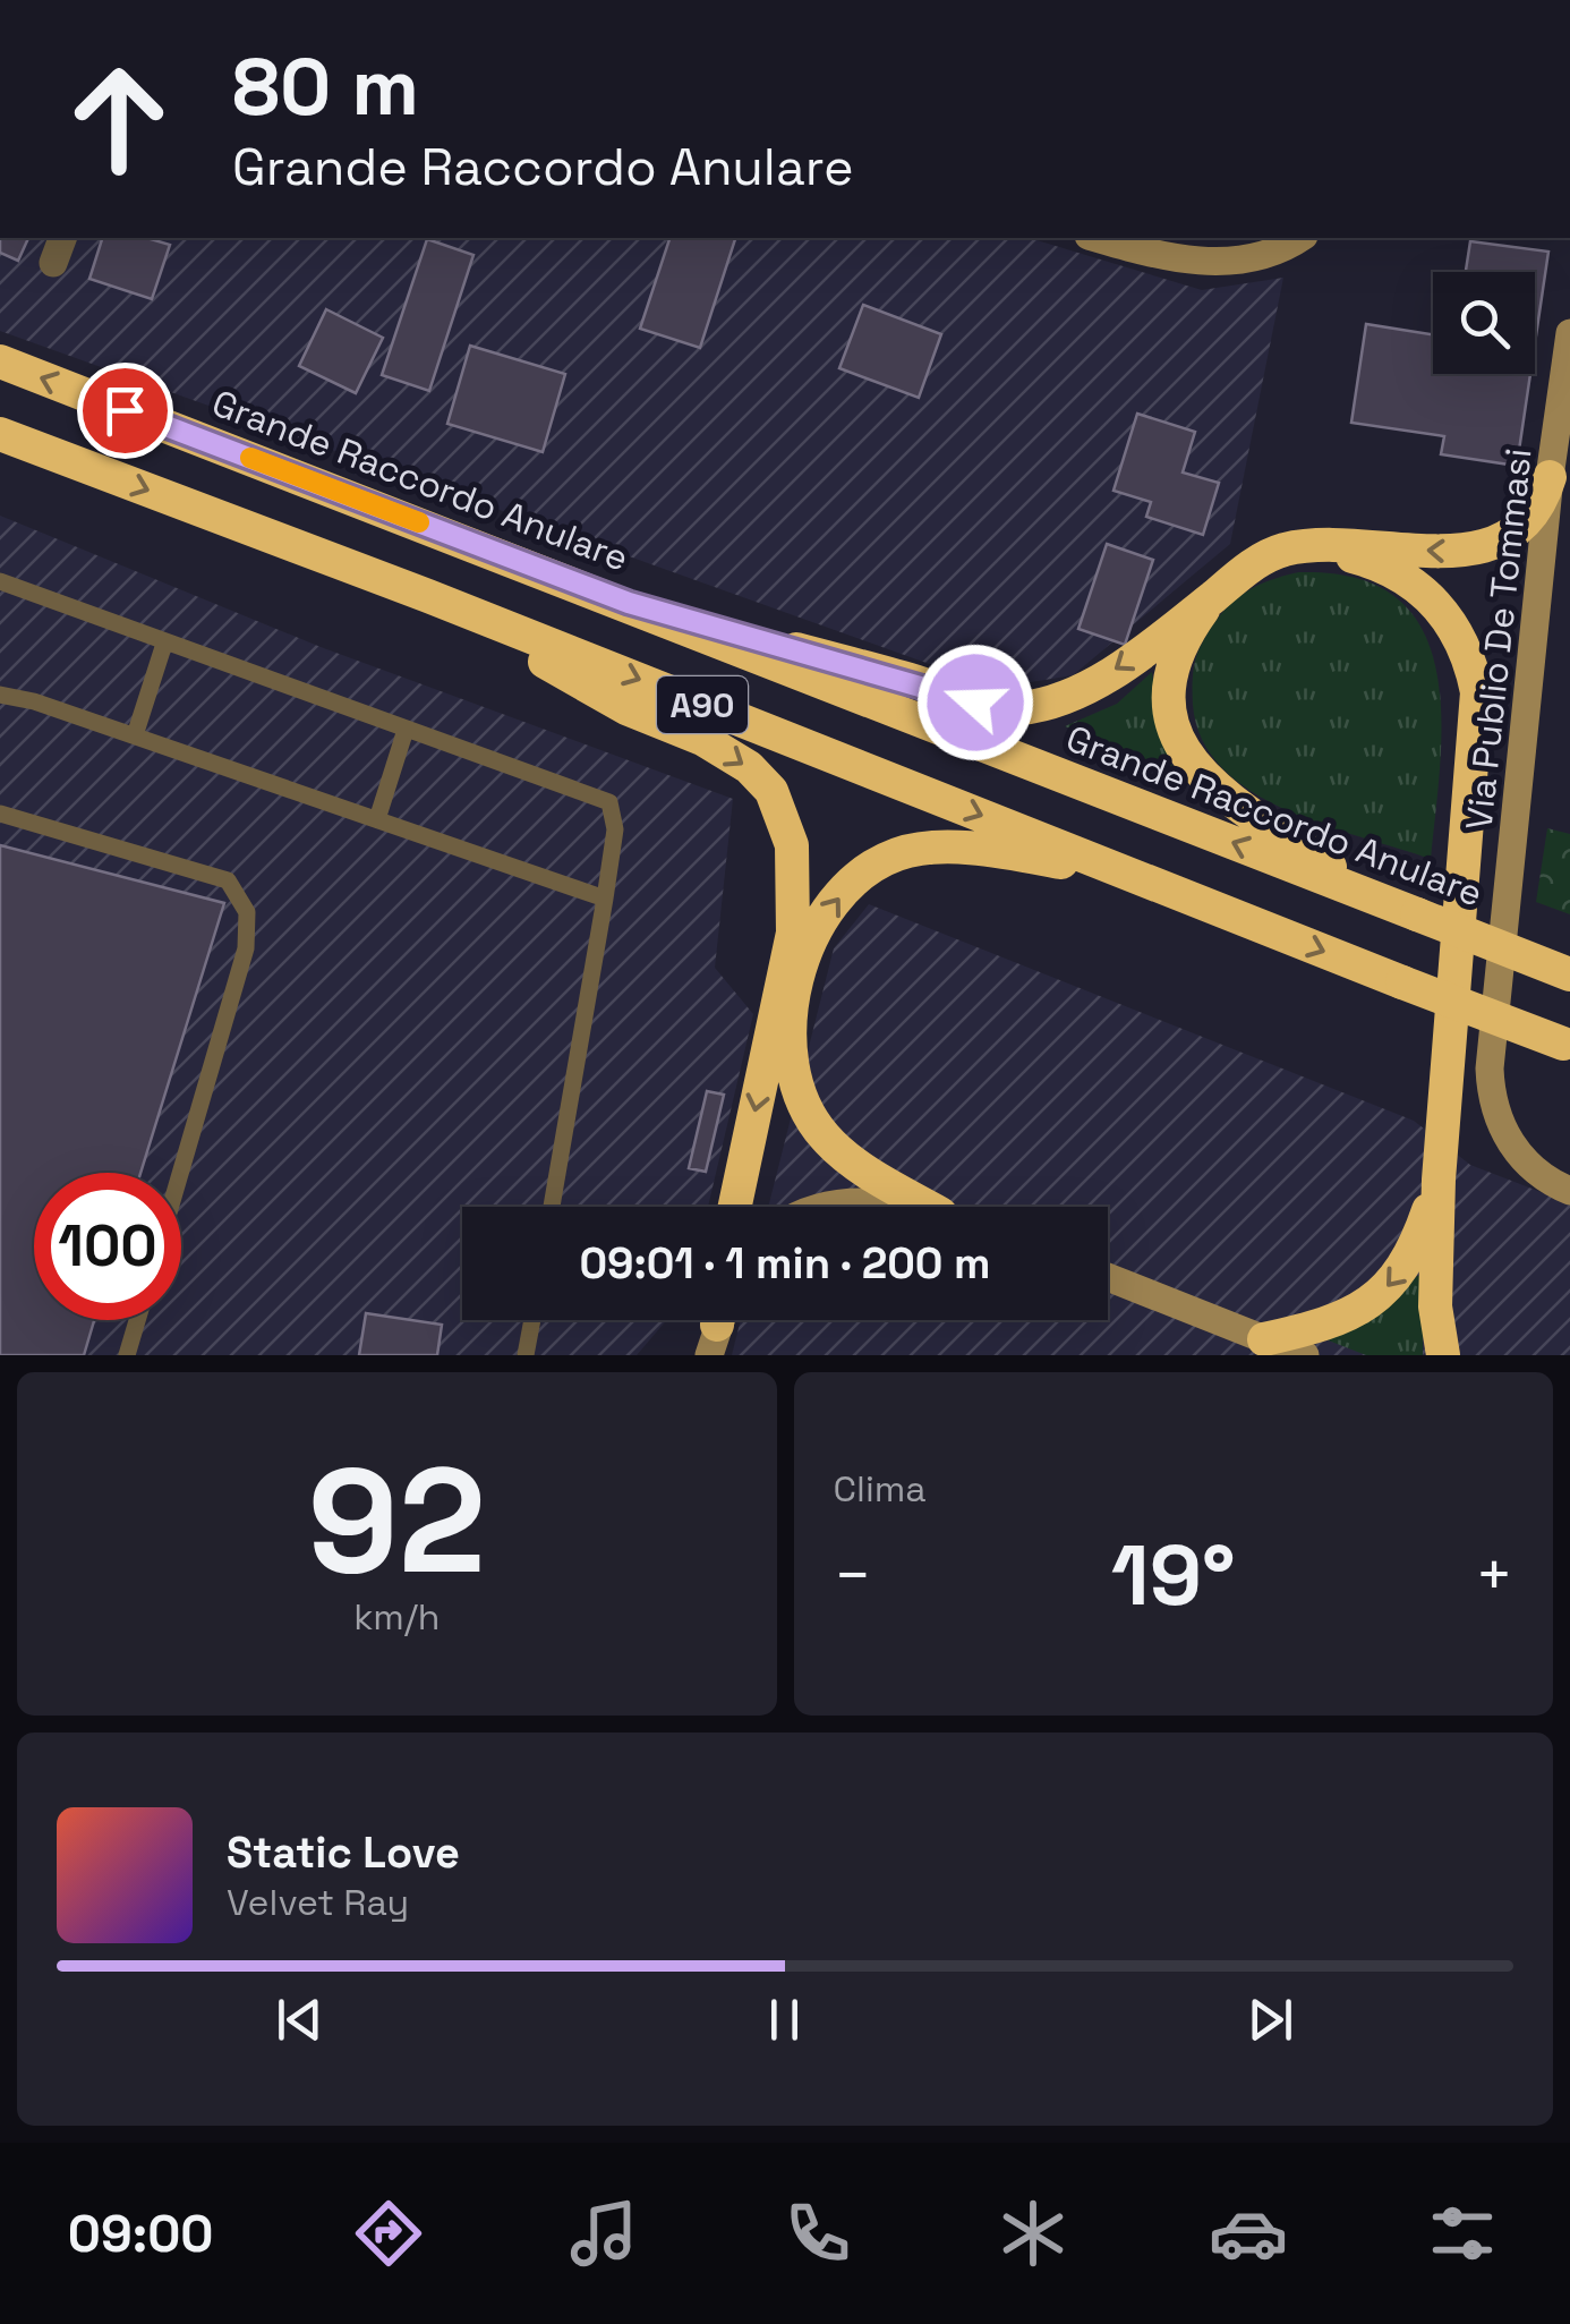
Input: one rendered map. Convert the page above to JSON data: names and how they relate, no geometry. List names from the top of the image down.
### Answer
{
  "streets": {
    "highway": ["Grande Raccordo Anulare", "A90"],
    "street": ["Via Publio De Tommasi"]
  },
  "page": {
    "turn": ["80 m", "Grande Raccordo Anulare"],
    "limit": "100",
    "trip": "09:01 · 1 min · 200 m",
    "tile": [
      ["92", "km/h"],
      "Clima"
    ],
    "heat": ["−", "19°", "+"],
    "song": ["Static Love", "Velvet Ray"],
    "tabs": "09:00"
  }
}
